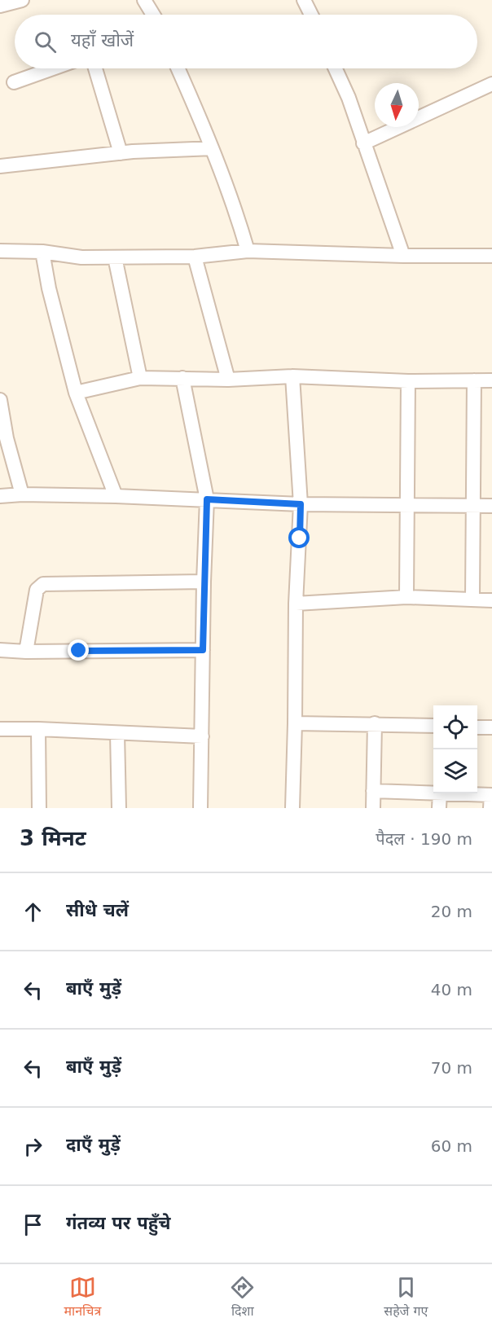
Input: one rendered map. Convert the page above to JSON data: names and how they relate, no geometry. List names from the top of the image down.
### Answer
{
  "north": "bottom",
  "page": {
    "search": "यहाँ खोजें",
    "heading": ["3 मिनट", "पैदल · 190 m"],
    "list": [
      ["सीधे चलें", "20 m"],
      ["बाएँ मुड़ें", "40 m"],
      ["बाएँ मुड़ें", "70 m"],
      ["दाएँ मुड़ें", "60 m"],
      "गंतव्य पर पहुँचे"
    ],
    "nav": ["मानचित्र", "दिशा", "सहेजे गए"]
  }
}
